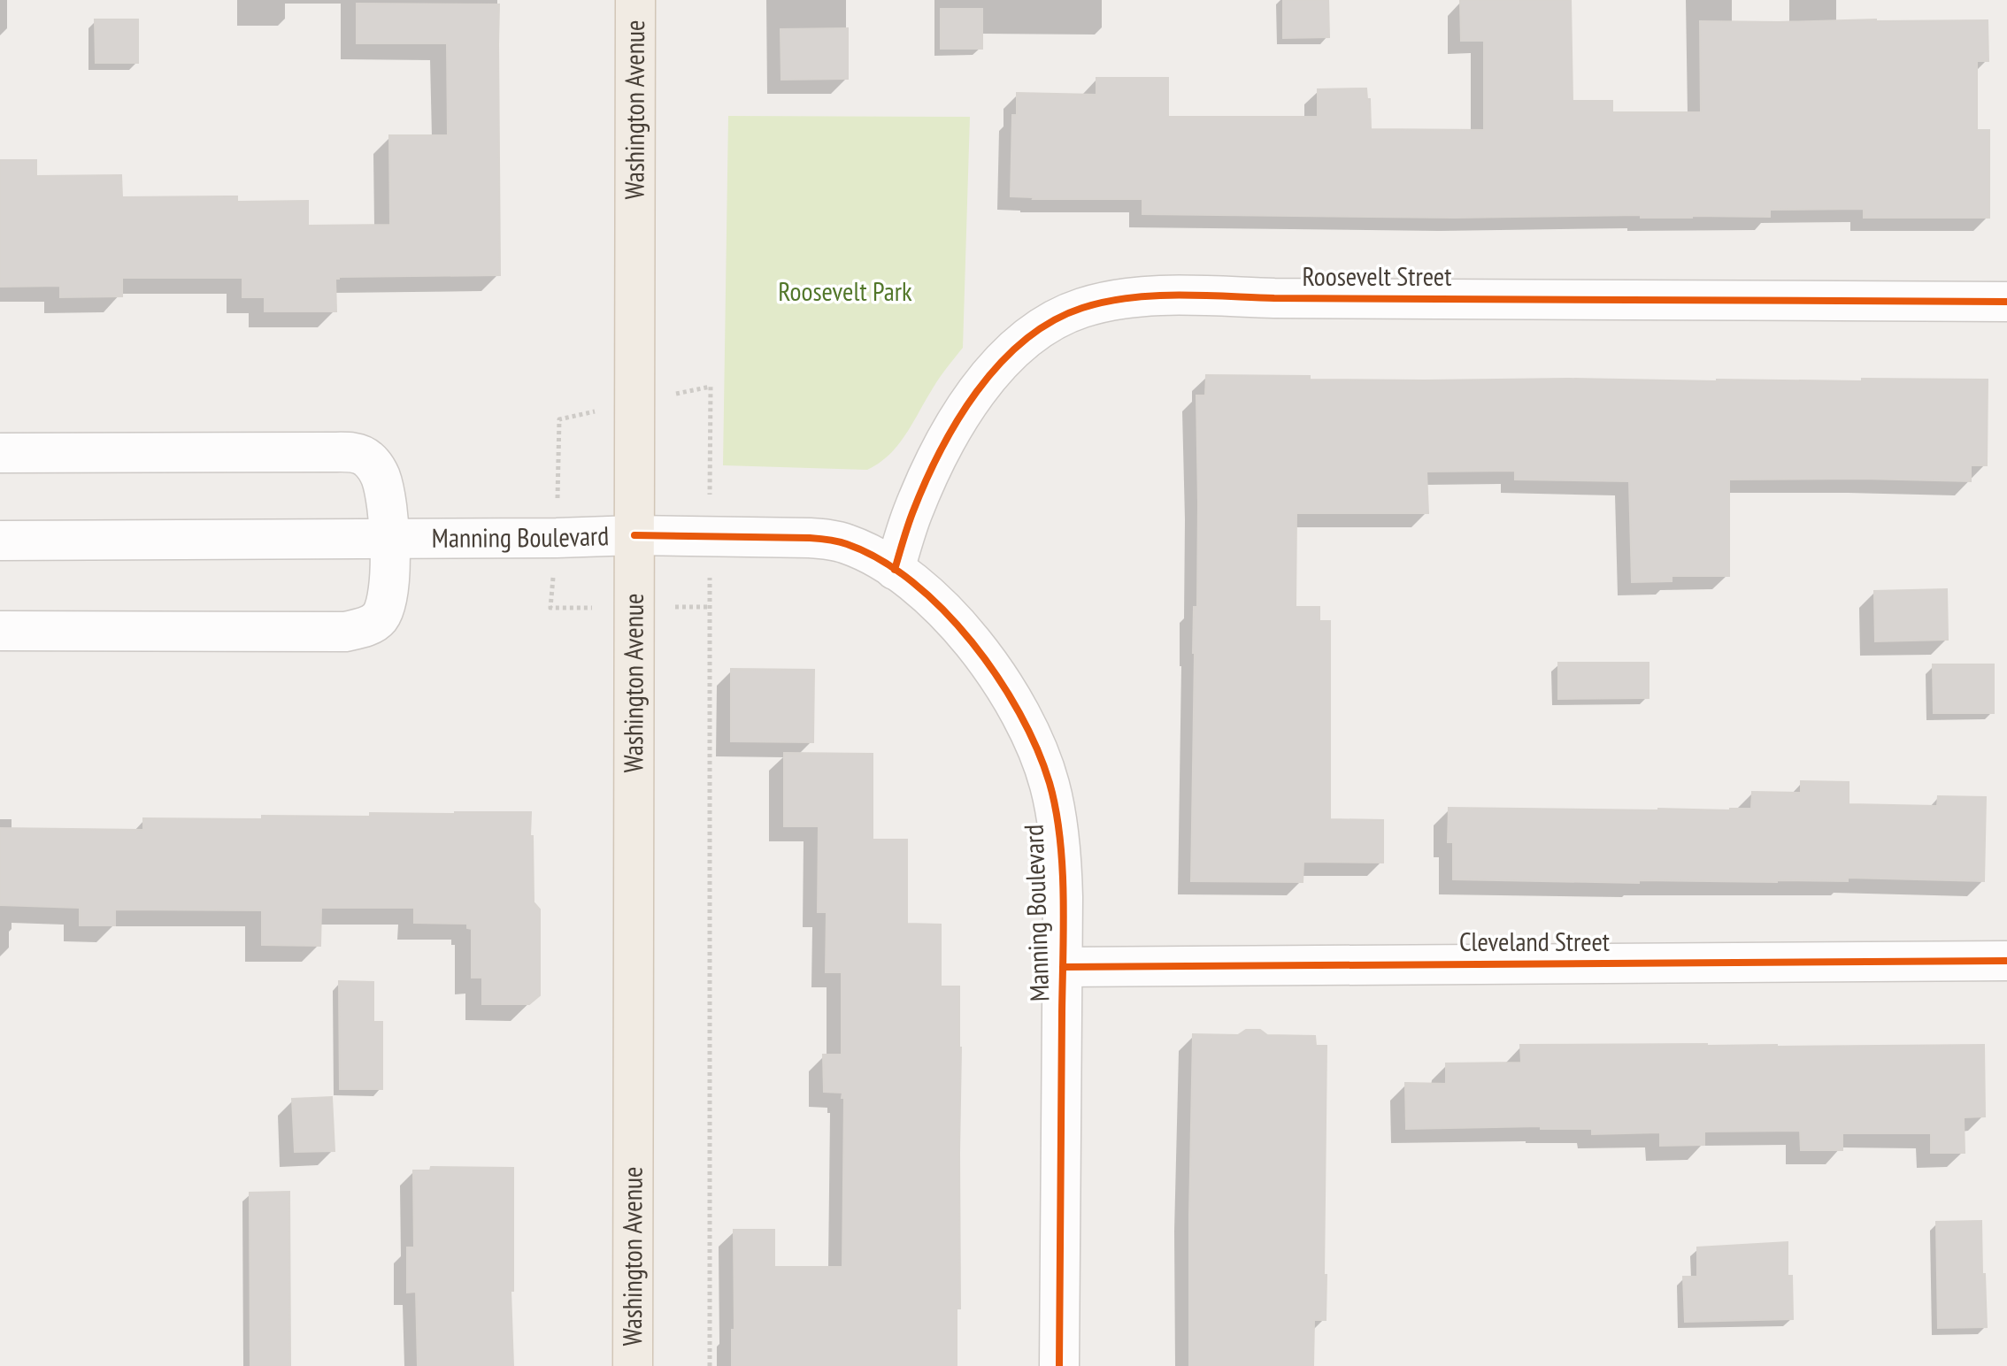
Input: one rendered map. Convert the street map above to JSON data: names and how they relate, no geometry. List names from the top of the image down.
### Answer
{
  "streets": {
    "main road": ["Washington Avenue"],
    "street": ["Roosevelt Street", "Manning Boulevard", "Cleveland Street"]
  },
  "crossings": [
    ["Washington Avenue", "Manning Boulevard"],
    ["Roosevelt Street", "Manning Boulevard"],
    ["Manning Boulevard", "Cleveland Street"]
  ],
  "parks": ["Roosevelt Park"]
}
